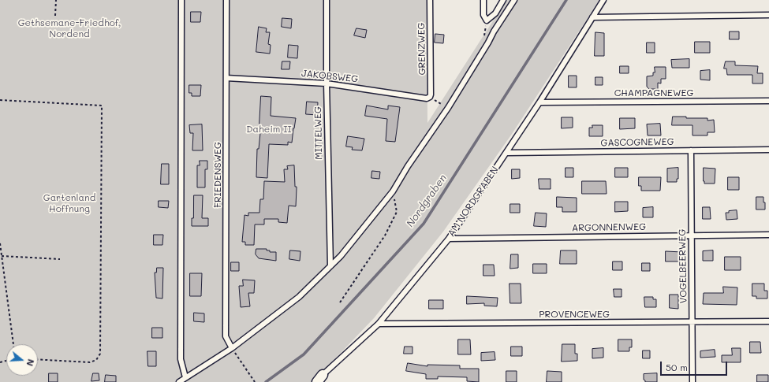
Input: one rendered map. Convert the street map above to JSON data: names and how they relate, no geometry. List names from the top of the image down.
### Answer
{
  "streets": {
    "lane": [
      "GRENZWEG",
      "JAKOBSWEG",
      "CHAMPAGNEWEG",
      "MITTELWEG",
      "GASCOGNEWEG",
      "FRIEDENSWEG",
      "AM NORDGRABEN",
      "ARGONNENWEG",
      "VOGELBEERWEG",
      "PROVENCEWEG"
    ]
  },
  "crossings": [
    ["GRENZWEG", "JAKOBSWEG"],
    ["JAKOBSWEG", "MITTELWEG"],
    ["JAKOBSWEG", "FRIEDENSWEG"],
    ["CHAMPAGNEWEG", "AM NORDGRABEN"],
    ["GASCOGNEWEG", "AM NORDGRABEN"],
    ["GASCOGNEWEG", "VOGELBEERWEG"],
    ["AM NORDGRABEN", "ARGONNENWEG"],
    ["AM NORDGRABEN", "PROVENCEWEG"],
    ["ARGONNENWEG", "VOGELBEERWEG"],
    ["VOGELBEERWEG", "PROVENCEWEG"]
  ],
  "water": ["Nordgraben"],
  "parks": ["Gethsemane-Friedhof, Nordend", "Daheim II", "Gartenland Hoffnung"],
  "scale_bar": "50 m",
  "north": "right"
}
